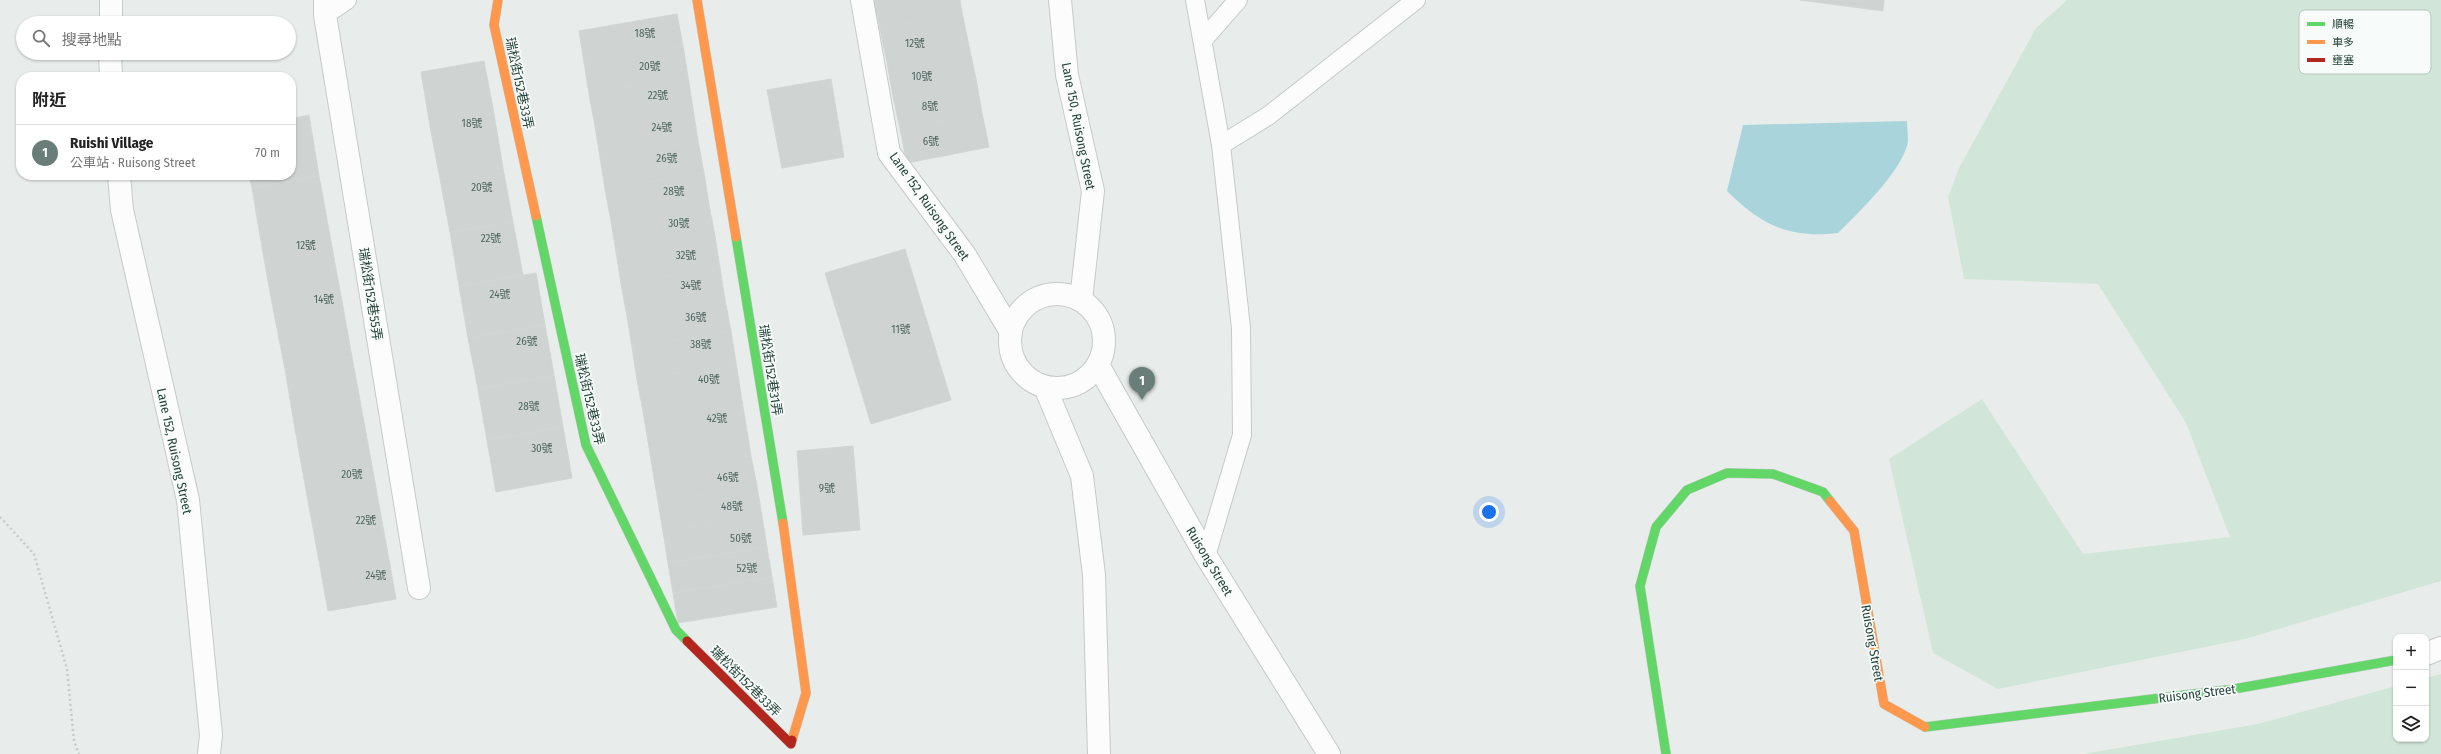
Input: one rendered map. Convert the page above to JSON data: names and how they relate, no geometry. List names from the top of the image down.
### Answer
{
  "streets": {
    "street": [
      "瑞松街152巷33弄",
      "Lane 150, Ruisong Street",
      "Lane 152, Ruisong Street",
      "瑞松街152巷55弄",
      "瑞松街152巷31弄",
      "Ruisong Street"
    ]
  },
  "crossings": [
    ["瑞松街152巷33弄", "瑞松街152巷31弄"],
    ["Lane 150, Ruisong Street", "Lane 152, Ruisong Street"],
    ["Lane 150, Ruisong Street", "Ruisong Street"],
    ["Lane 152, Ruisong Street", "Ruisong Street"]
  ],
  "house_numbers": [
    "18號",
    "12號",
    "20號",
    "10號",
    "22號",
    "8號",
    "18號",
    "24號",
    "6號",
    "26號",
    "20號",
    "28號",
    "30號",
    "22號",
    "12號",
    "32號",
    "34號",
    "24號",
    "14號",
    "36號",
    "11號",
    "26號",
    "38號",
    "40號",
    "28號",
    "42號",
    "30號",
    "20號",
    "46號",
    "9號",
    "48號",
    "22號",
    "50號",
    "52號",
    "24號"
  ],
  "legend": ["順暢", "車多", "壅塞"],
  "page": {
    "search": "搜尋地點",
    "heading": "附近",
    "list": [
      {
        "mark": "1",
        "name": "Ruishi Village",
        "note": "公車站 · Ruisong Street",
        "value": "70 m"
      }
    ],
    "pins": "1",
    "map_buttons": ["+", "−"]
  }
}
